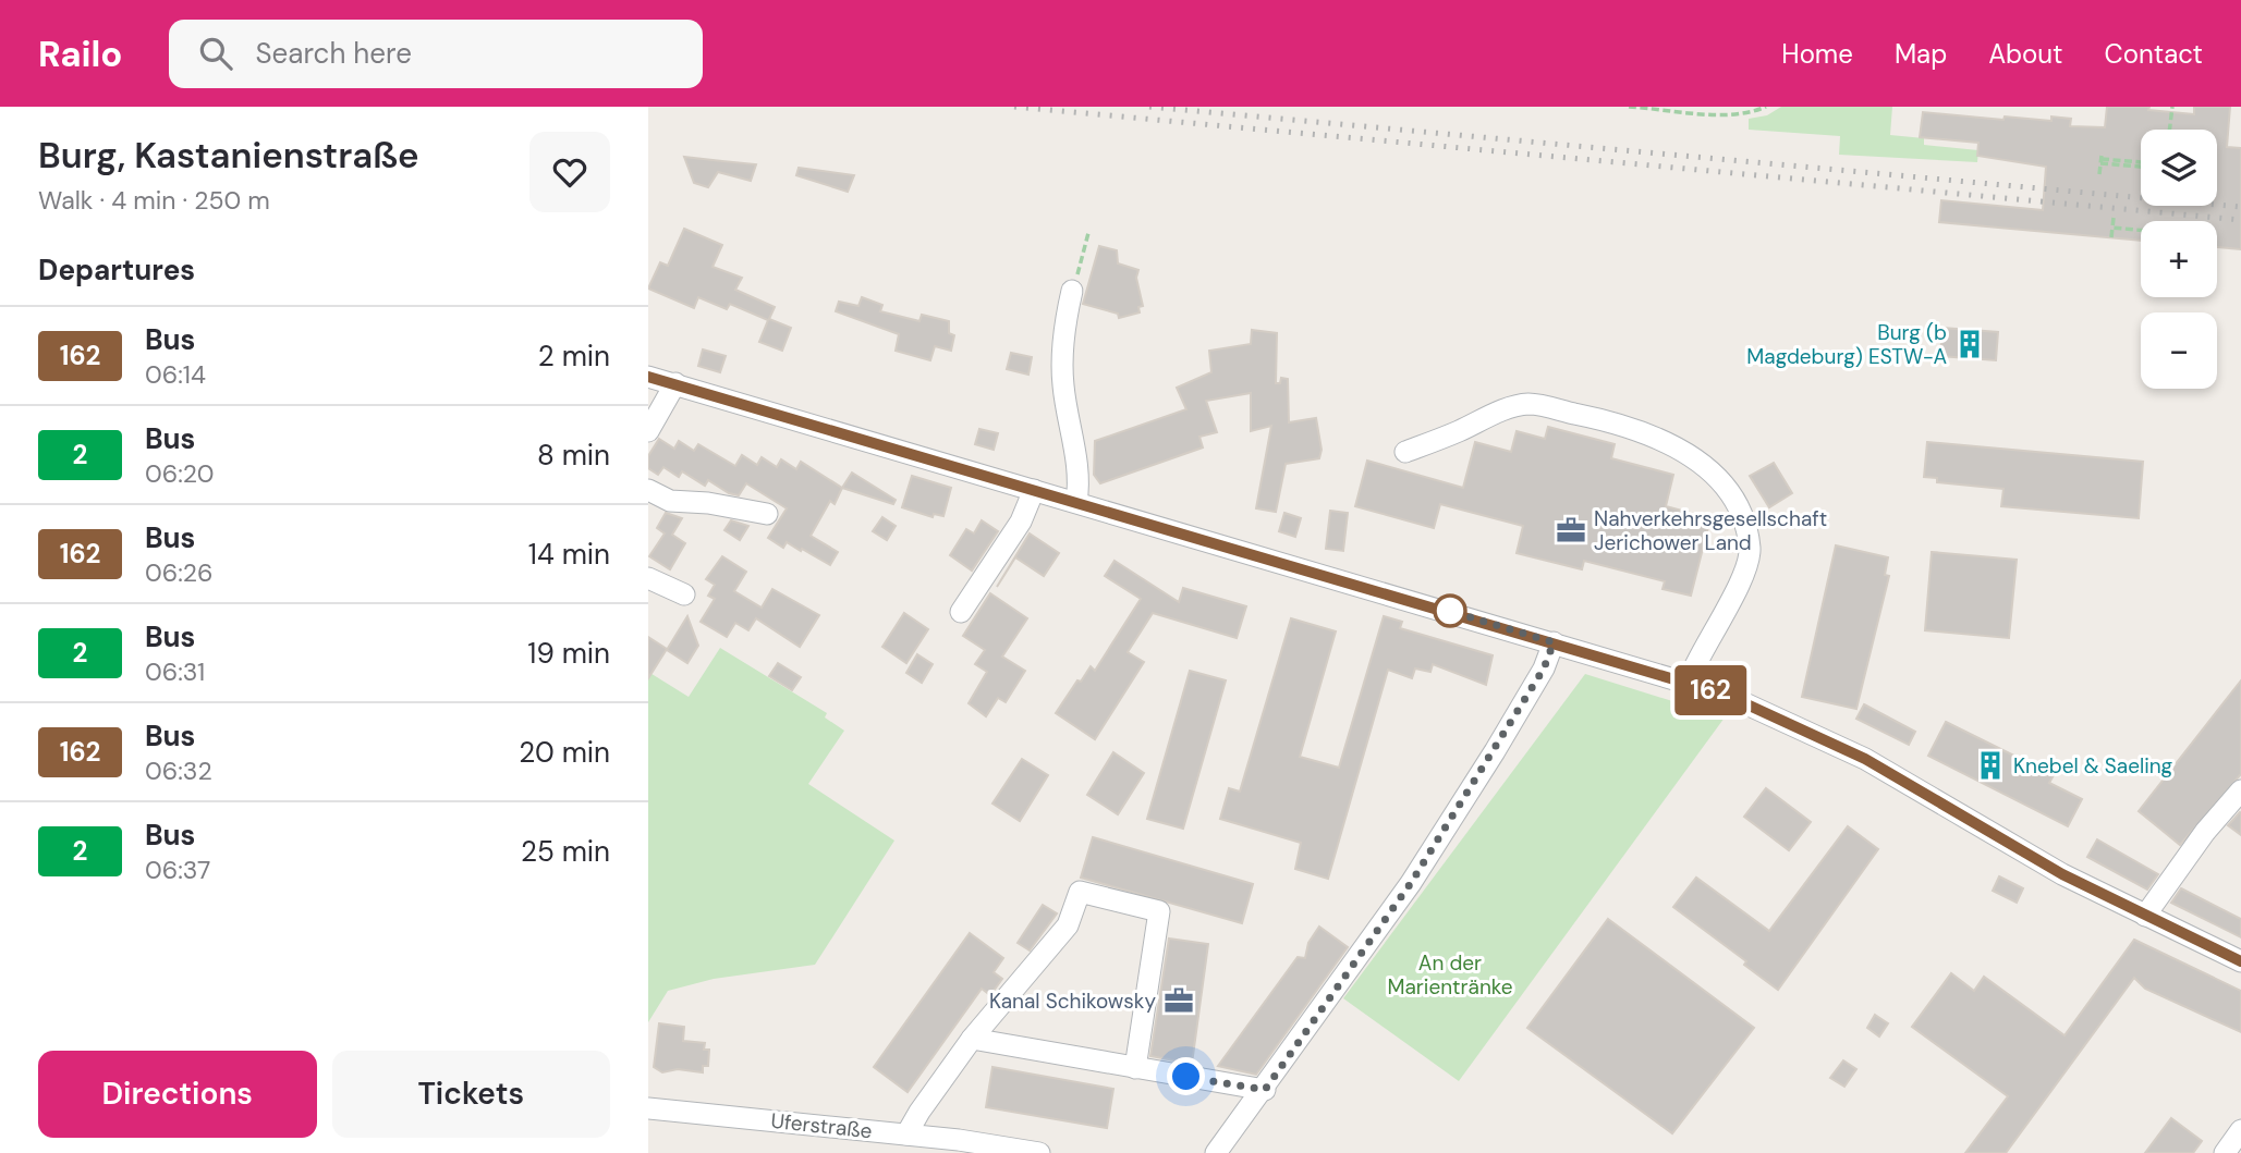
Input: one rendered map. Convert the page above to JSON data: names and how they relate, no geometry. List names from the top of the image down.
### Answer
{
  "streets": {
    "street": ["Uferstraße"]
  },
  "parks": ["An der Marientränke"],
  "places": {
    "building": ["Burg (b Magdeburg) ESTW-A", "Knebel & Saeling"],
    "office": ["Nahverkehrsgesellschaft Jerichower Land", "Kanal Schikowsky"]
  },
  "lines": ["bus line 162"],
  "page": {
    "header": "Railo",
    "search": "Search here",
    "nav": [
      "Home",
      "Map",
      "About",
      "Contact"
    ],
    "heading": [
      ["Burg, Kastanienstraße", "Walk · 4 min · 250 m"],
      "Departures"
    ],
    "on_map": "162",
    "map_buttons": ["+", "−"],
    "list": [
      {
        "mark": "162",
        "name": "Bus",
        "note": "06:14",
        "value": "2 min"
      },
      {
        "mark": "2",
        "name": "Bus",
        "note": "06:20",
        "value": "8 min"
      },
      {
        "mark": "162",
        "name": "Bus",
        "note": "06:26",
        "value": "14 min"
      },
      {
        "mark": "2",
        "name": "Bus",
        "note": "06:31",
        "value": "19 min"
      },
      {
        "mark": "162",
        "name": "Bus",
        "note": "06:32",
        "value": "20 min"
      },
      {
        "mark": "2",
        "name": "Bus",
        "note": "06:37",
        "value": "25 min"
      }
    ],
    "buttons": ["Directions", "Tickets"]
  }
}
